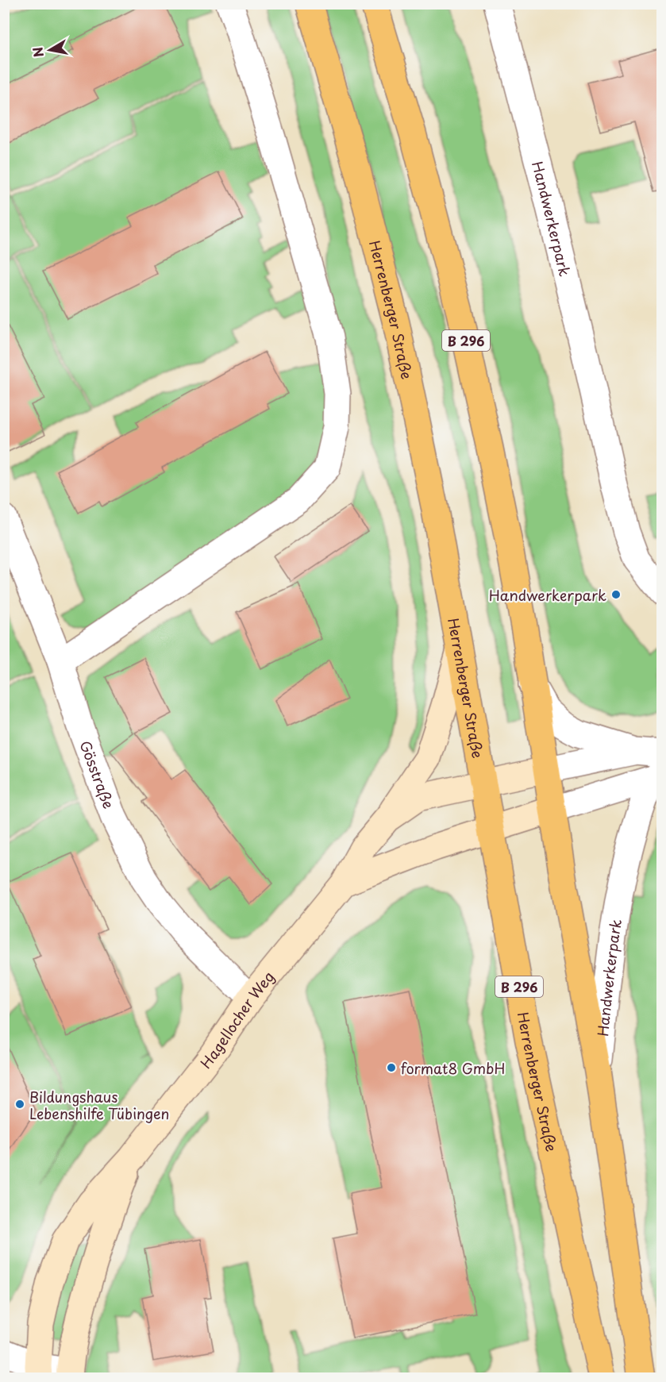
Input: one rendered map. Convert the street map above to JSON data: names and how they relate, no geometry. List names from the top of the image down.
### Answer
{
  "streets": {
    "main road": ["Herrenberger Straße", "B 296"],
    "street": ["Handwerkerpark", "Gösstraße", "Hagellocher Weg"]
  },
  "crossings": [
    ["Handwerkerpark", "B 296"],
    ["Handwerkerpark", "Hagellocher Weg"],
    ["Herrenberger Straße", "Hagellocher Weg"],
    ["B 296", "Hagellocher Weg"],
    ["Gösstraße", "Hagellocher Weg"]
  ],
  "places": ["Handwerkerpark", "format8 GmbH", "Bildungshaus Lebenshilfe Tübingen"],
  "north": "left"
}
